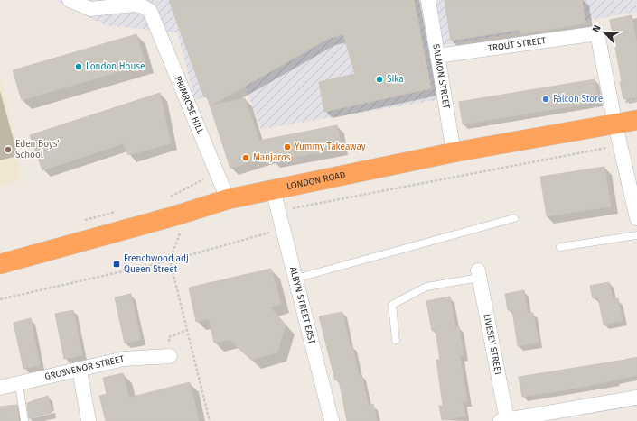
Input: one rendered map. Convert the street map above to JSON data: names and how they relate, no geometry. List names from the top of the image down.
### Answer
{
  "streets": {
    "highway": ["LONDON ROAD"],
    "street": [
      "TROUT STREET",
      "SALMON STREET",
      "PRIMROSE HILL",
      "ALBYN STREET EAST",
      "LIVESEY STREET",
      "GROSVENOR STREET"
    ]
  },
  "crossings": [
    ["TROUT STREET", "SALMON STREET"],
    ["TROUT STREET", "LONDON ROAD"],
    ["SALMON STREET", "LONDON ROAD"],
    ["PRIMROSE HILL", "LONDON ROAD"],
    ["LONDON ROAD", "ALBYN STREET EAST"]
  ],
  "places": {
    "other": [
      "London House",
      "Sika",
      "Falcon Store",
      "Yummy Takeaway",
      "Eden Boys' School",
      "Manjaros"
    ],
    "transit": ["Frenchwood adj Queen Street"]
  },
  "north": "top left"
}
